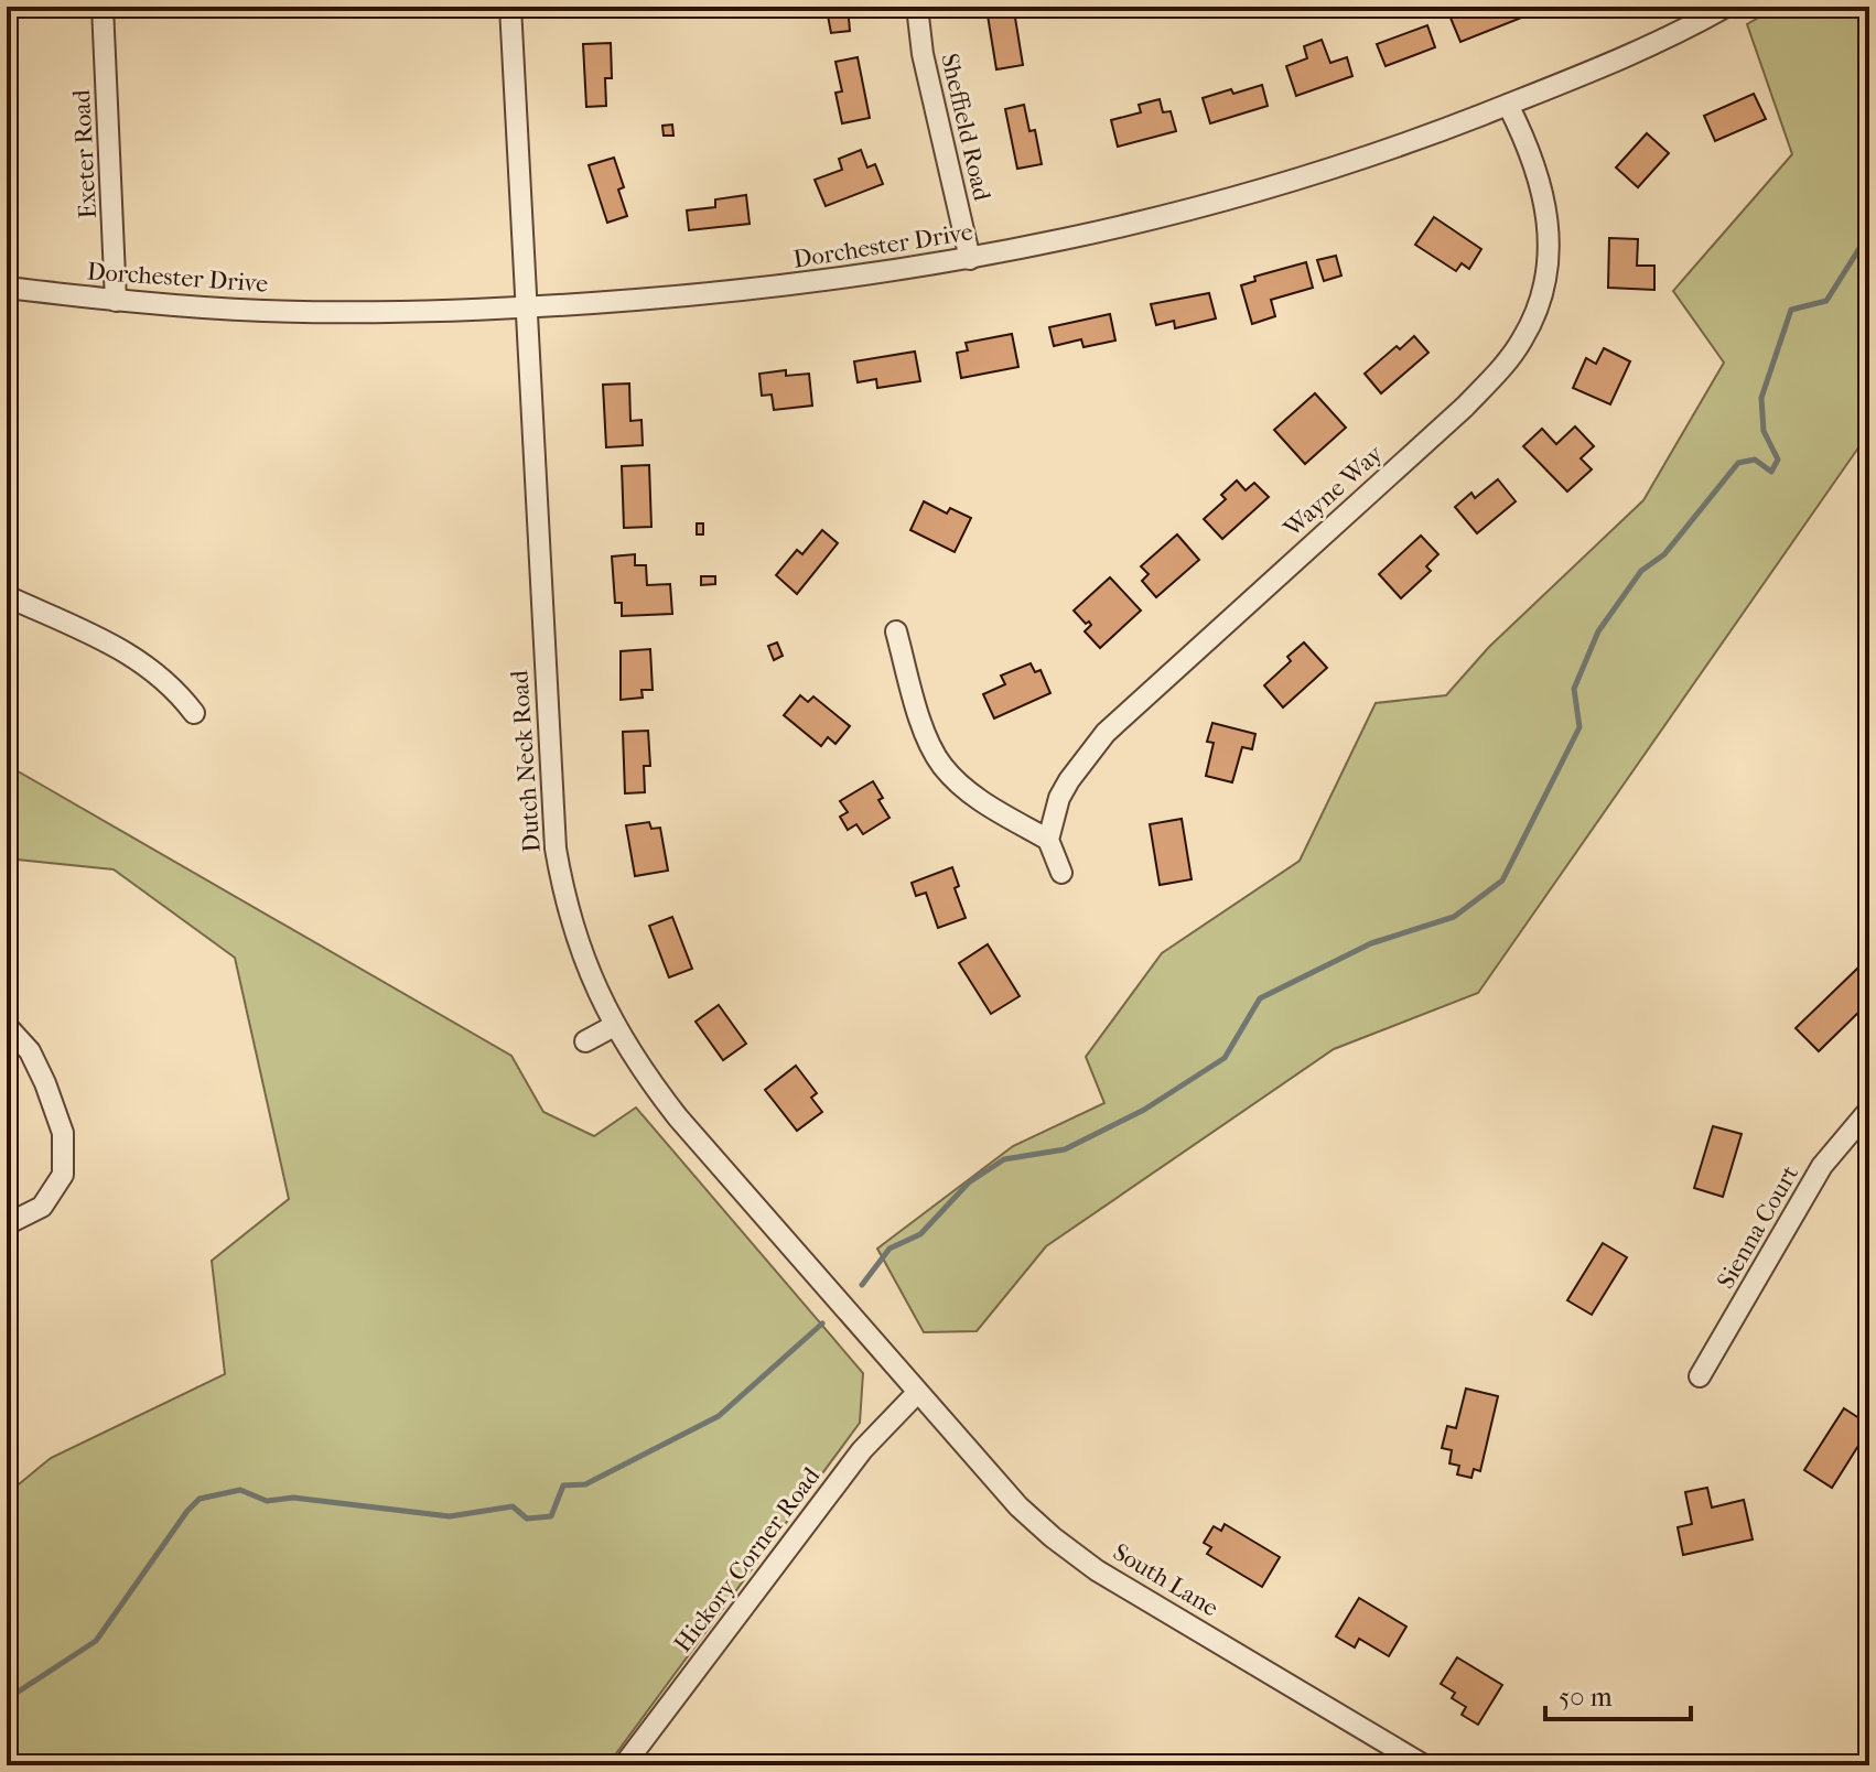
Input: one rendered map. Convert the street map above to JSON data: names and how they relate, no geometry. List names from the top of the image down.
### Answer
{
  "streets": {
    "street": [
      "Sheffield Road",
      "Exeter Road",
      "Dorchester Drive",
      "Wayne Way",
      "Dutch Neck Road",
      "Sienna Court",
      "Hickory Corner Road",
      "South Lane"
    ]
  },
  "crossings": [
    ["Sheffield Road", "Dorchester Drive"],
    ["Exeter Road", "Dorchester Drive"],
    ["Dorchester Drive", "Wayne Way"],
    ["Dorchester Drive", "Dutch Neck Road"],
    ["Dutch Neck Road", "Hickory Corner Road"],
    ["Dutch Neck Road", "South Lane"],
    ["Hickory Corner Road", "South Lane"]
  ],
  "scale_bar": "50 m"
}
